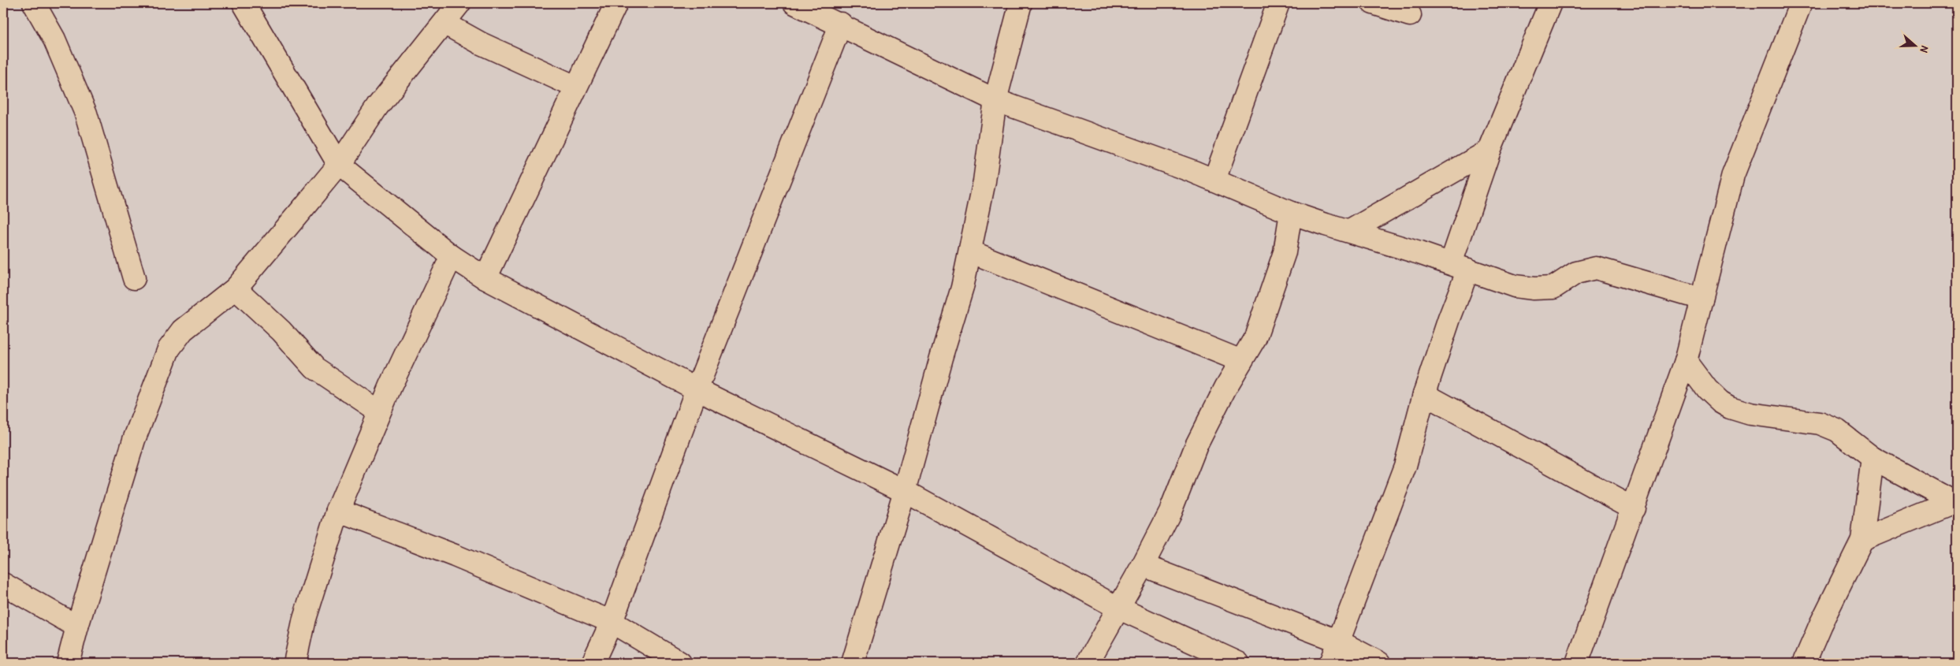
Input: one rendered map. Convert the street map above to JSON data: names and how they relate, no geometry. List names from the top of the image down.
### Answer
{
  "north": "right"
}
